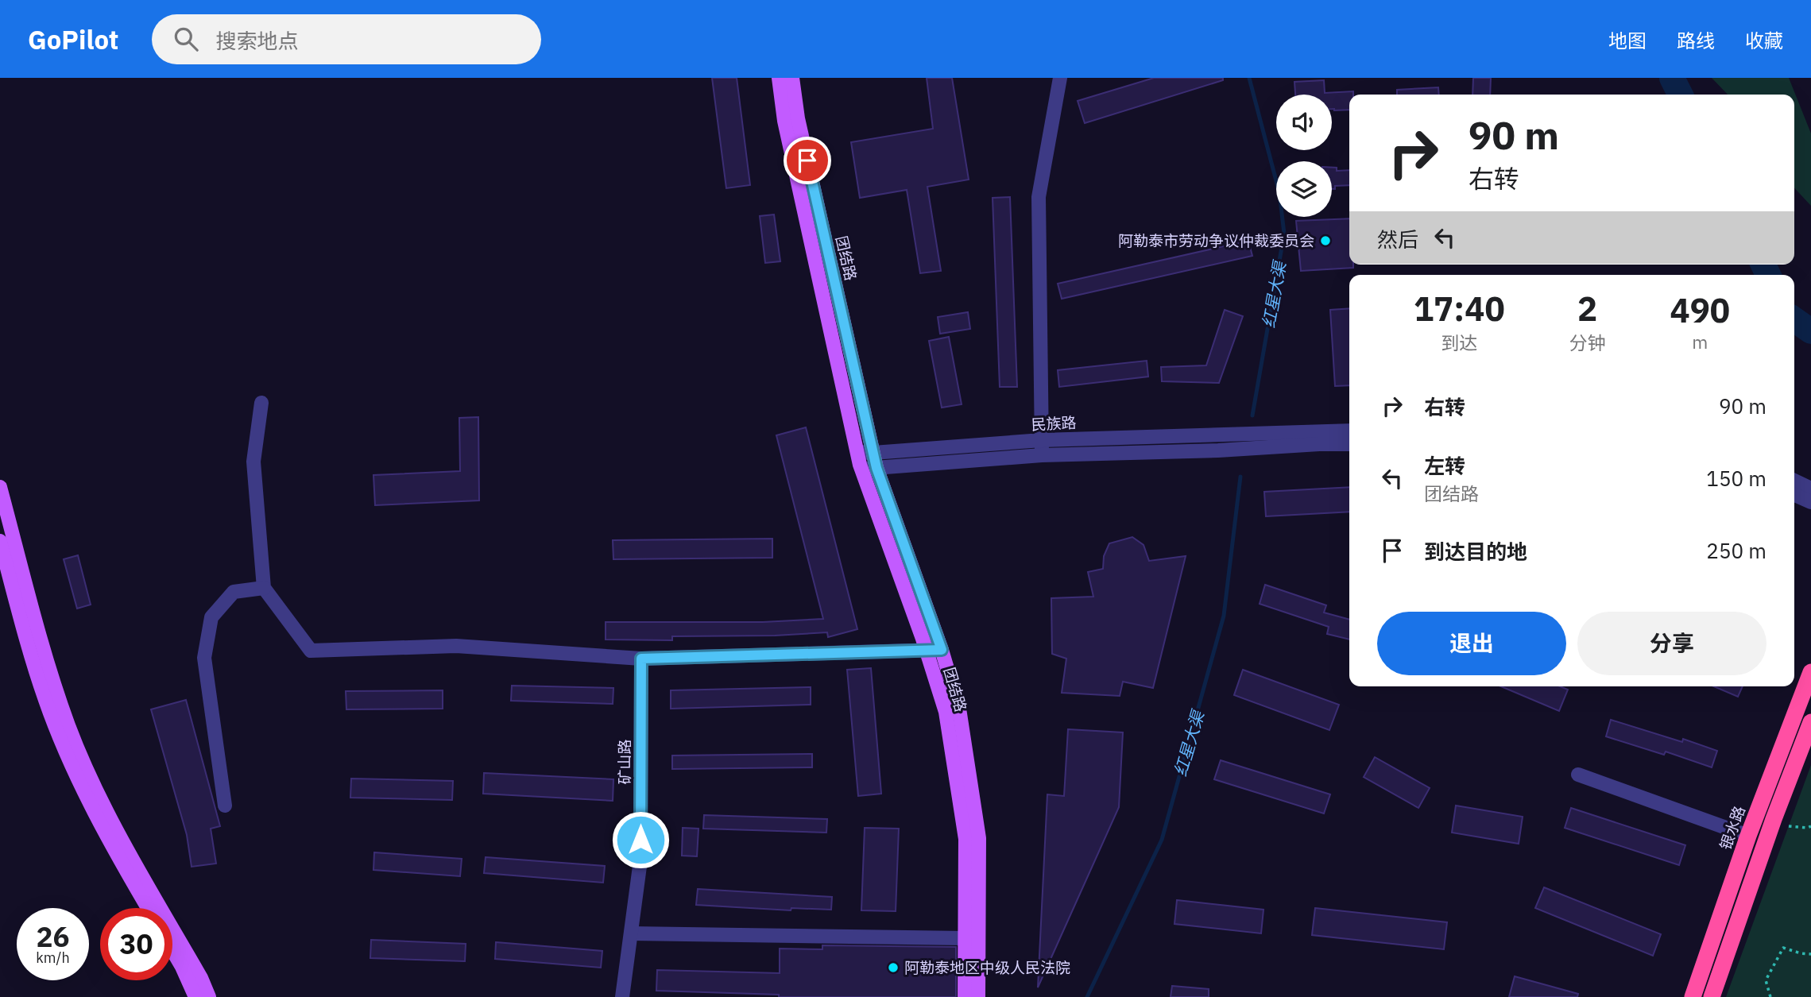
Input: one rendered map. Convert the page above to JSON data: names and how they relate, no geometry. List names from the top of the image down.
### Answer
{
  "streets": {
    "highway": ["银水路"],
    "main road": ["团结路"],
    "street": ["民族路", "矿山路"]
  },
  "crossings": [
    ["团结路", "民族路"]
  ],
  "water": ["红星大渠"],
  "places": ["阿勒泰市劳动争议仲裁委员会", "阿勒泰地区中级人民法院"],
  "page": {
    "header": "GoPilot",
    "search": "搜索地点",
    "nav": ["地图", "路线", "收藏"],
    "turn": ["90 m", "右转"],
    "then": "然后",
    "eta": [
      "17:40",
      "到达",
      "2",
      "分钟",
      "490",
      "m"
    ],
    "list": [
      {
        "name": "右转",
        "value": "90 m"
      },
      {
        "name": "左转",
        "note": "团结路",
        "value": "150 m"
      },
      {
        "name": "到达目的地",
        "value": "250 m"
      }
    ],
    "buttons": ["退出", "分享"],
    "speed": "26 km/h",
    "limit": "30"
  }
}
